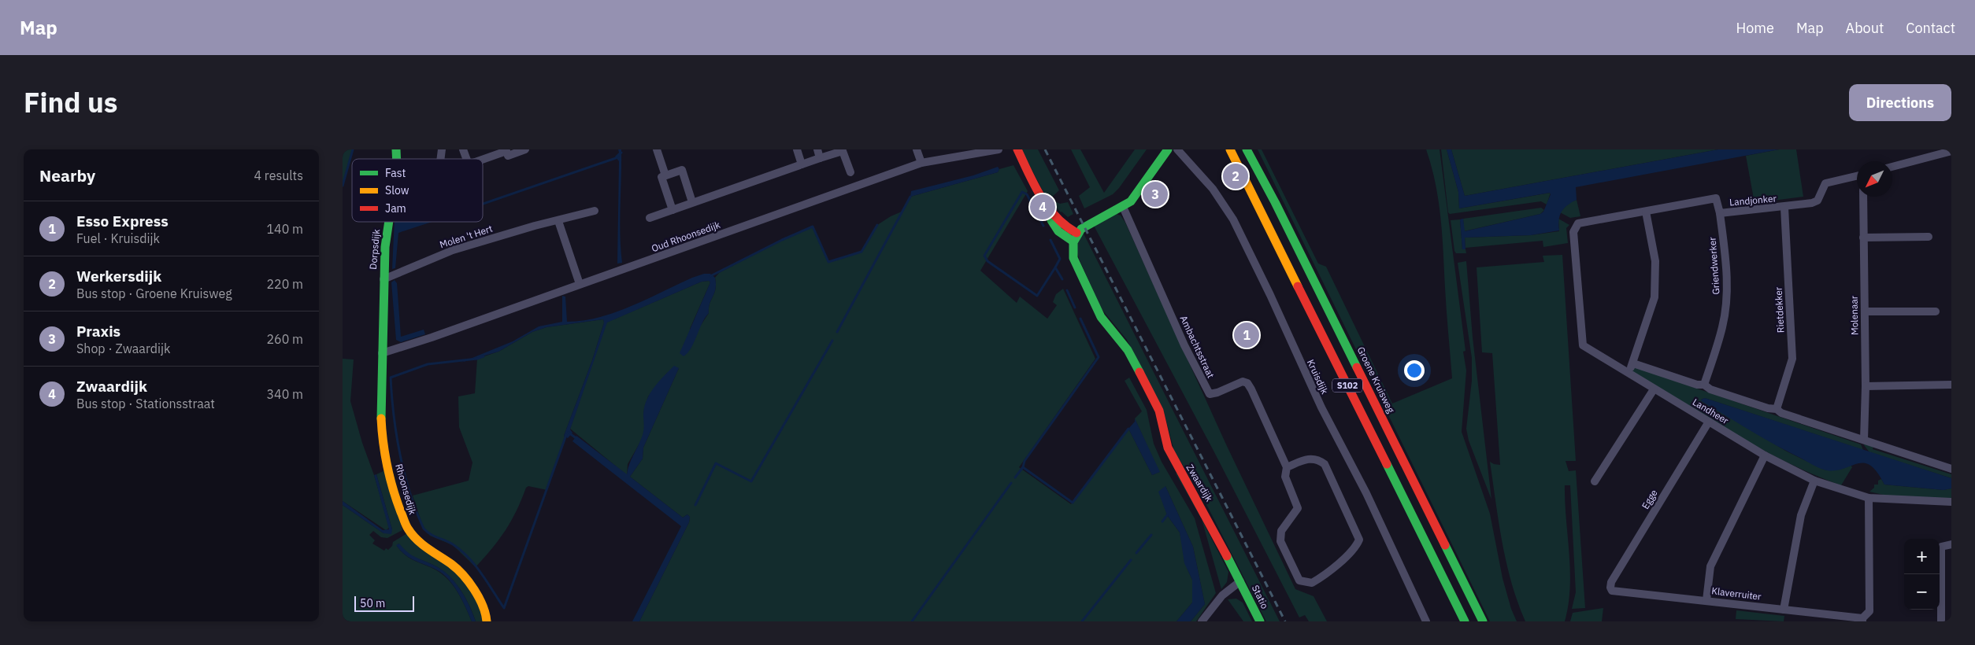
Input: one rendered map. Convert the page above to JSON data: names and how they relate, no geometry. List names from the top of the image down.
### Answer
{
  "streets": {
    "street": [
      "Landjonker",
      "Molen 't Hert",
      "Oud Rhoonsedijk",
      "Dorpsdijk",
      "Griendwerker",
      "Rietdekker",
      "Molenaar",
      "Ambachtsstraat",
      "Kruisdijk",
      "Groene Kruisweg",
      "S102",
      "Landheer",
      "Zwaardijk",
      "Rhoonsedijk",
      "Egge",
      "Klaverruiter",
      "Statio"
    ]
  },
  "crossings": [
    ["Landjonker", "Griendwerker"],
    ["Landjonker", "Rietdekker"],
    ["Landjonker", "Landheer"],
    ["Molen 't Hert", "Dorpsdijk"],
    ["Oud Rhoonsedijk", "Dorpsdijk"],
    ["Oud Rhoonsedijk", "Rhoonsedijk"],
    ["Dorpsdijk", "Rhoonsedijk"],
    ["Griendwerker", "Landheer"],
    ["Rietdekker", "Landheer"],
    ["Molenaar", "Landheer"],
    ["Landheer", "Egge"],
    ["Zwaardijk", "Statio"],
    ["Egge", "Klaverruiter"]
  ],
  "legend": ["Fast", "Slow", "Jam"],
  "scale_bar": "50 m",
  "north": "bottom left",
  "page": {
    "header": "Map",
    "nav": [
      "Home",
      "Map",
      "About",
      "Contact"
    ],
    "title": "Find us",
    "buttons": "Directions",
    "heading": ["Nearby", "4 results"],
    "pins": [
      "2",
      "3",
      "4",
      "1"
    ],
    "list": [
      {
        "mark": "1",
        "name": "Esso Express",
        "note": "Fuel · Kruisdijk",
        "value": "140 m"
      },
      {
        "mark": "2",
        "name": "Werkersdijk",
        "note": "Bus stop · Groene Kruisweg",
        "value": "220 m"
      },
      {
        "mark": "3",
        "name": "Praxis",
        "note": "Shop · Zwaardijk",
        "value": "260 m"
      },
      {
        "mark": "4",
        "name": "Zwaardijk",
        "note": "Bus stop · Stationsstraat",
        "value": "340 m"
      }
    ],
    "map_buttons": ["+", "−"],
    "scale": "50 m"
  }
}
